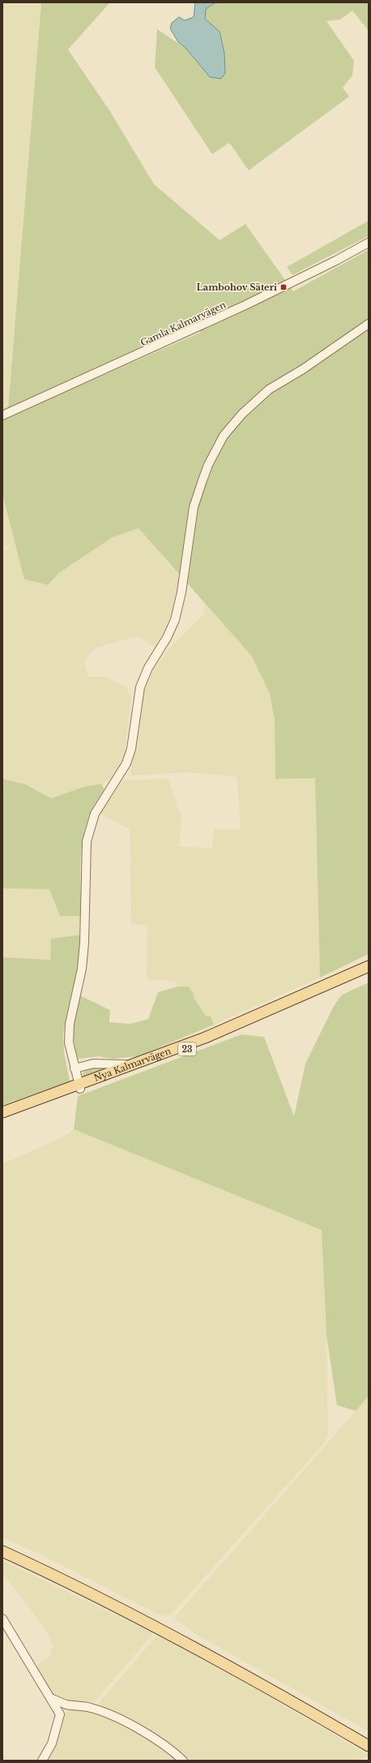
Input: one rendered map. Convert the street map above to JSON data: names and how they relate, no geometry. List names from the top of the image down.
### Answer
{
  "streets": {
    "main road": ["23", "Nya Kalmarvägen"],
    "street": ["Gamla Kalmarvägen"]
  },
  "places": {
    "transit": ["Lambohov Säteri"]
  }
}
